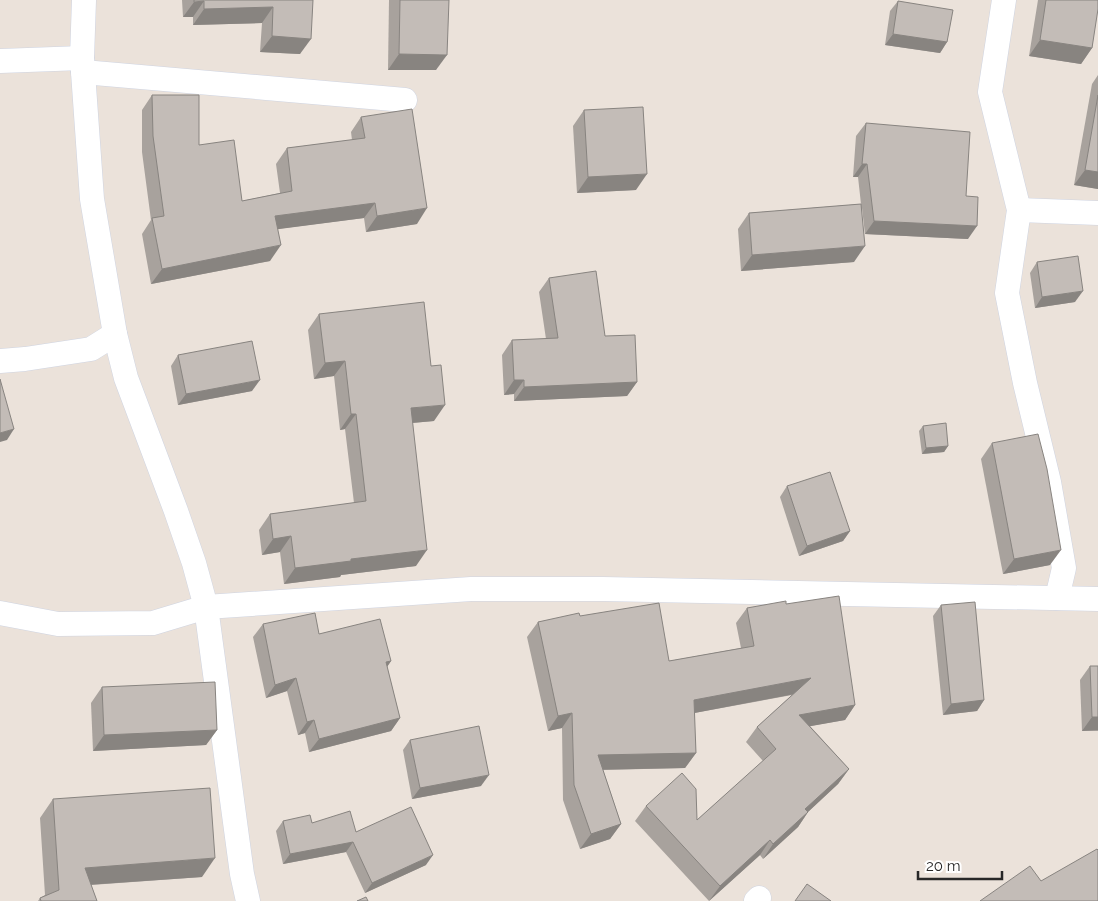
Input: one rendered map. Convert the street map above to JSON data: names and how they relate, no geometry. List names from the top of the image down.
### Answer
{
  "scale_bar": "20 m"
}
